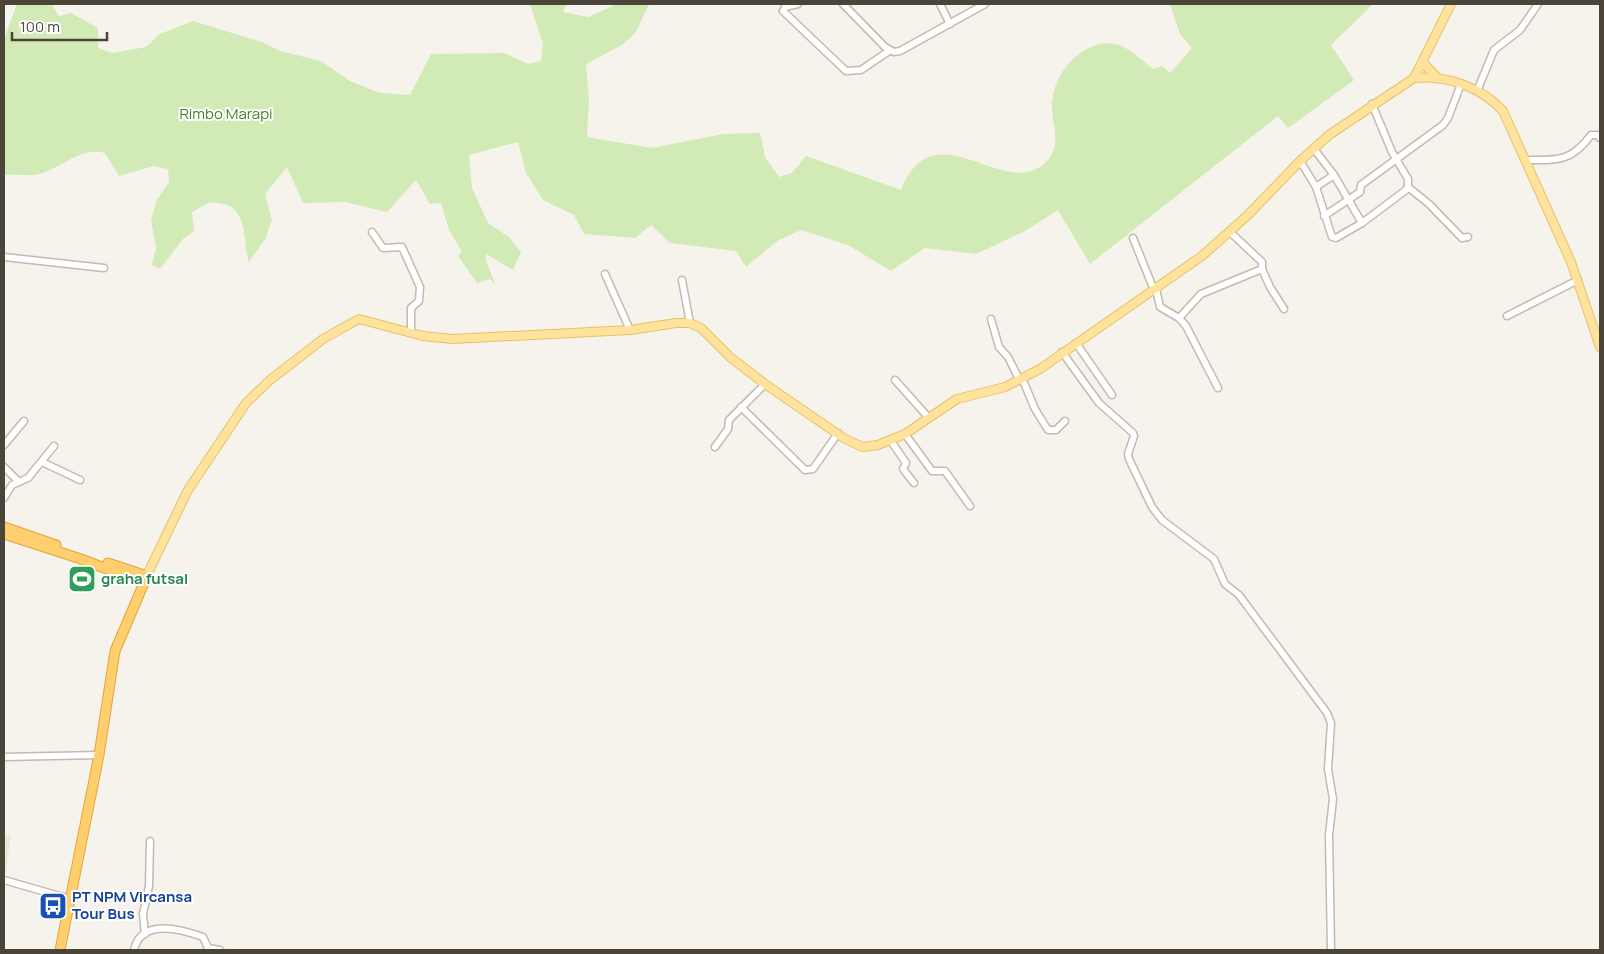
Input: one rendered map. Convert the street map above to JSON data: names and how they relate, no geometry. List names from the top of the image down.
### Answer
{
  "parks": ["Rimbo Marapi"],
  "places": {
    "sports": ["graha futsal"],
    "bus stop": ["PT NPM Vircansa Tour Bus"]
  },
  "scale_bar": "100 m"
}
